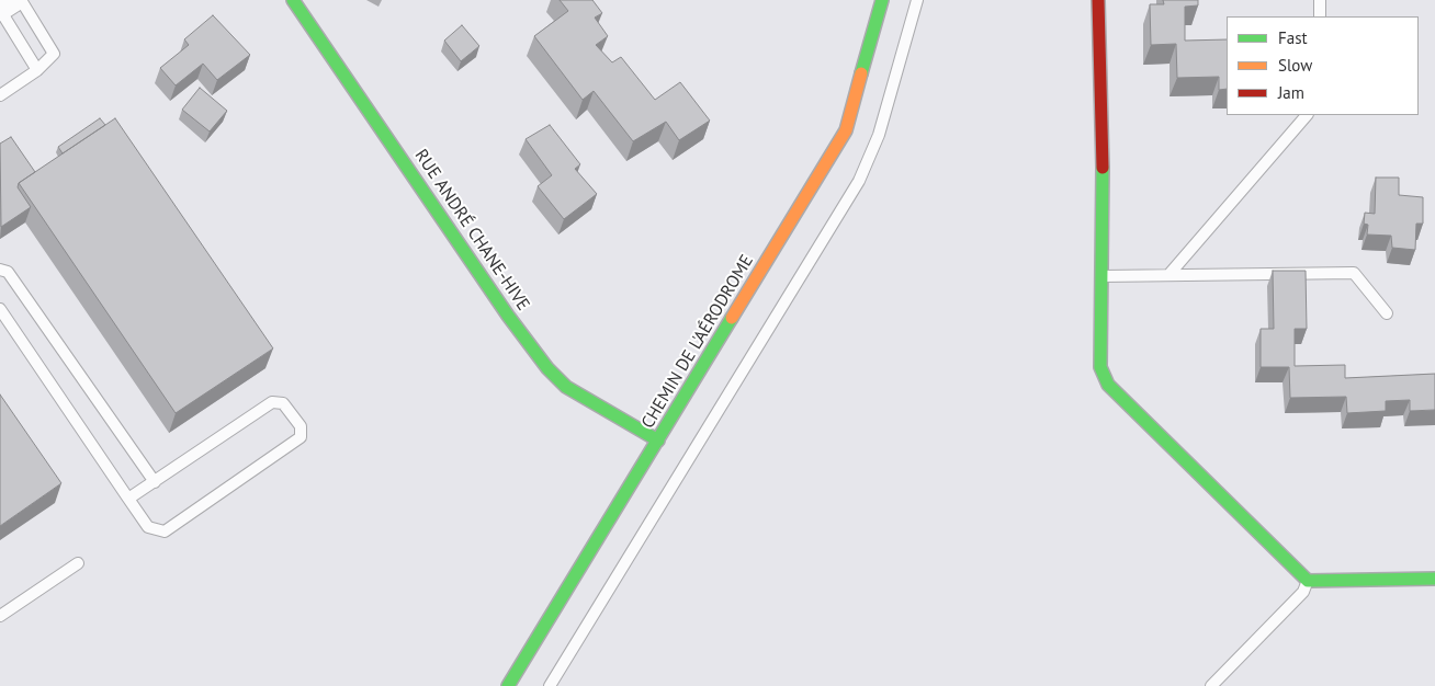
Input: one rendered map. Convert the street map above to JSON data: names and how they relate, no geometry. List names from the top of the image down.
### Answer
{
  "streets": {
    "street": ["RUE ANDRÉ CHANE-HIVE", "CHEMIN DE L'AÉRODROME"]
  },
  "crossings": [
    ["RUE ANDRÉ CHANE-HIVE", "CHEMIN DE L'AÉRODROME"]
  ],
  "legend": ["Fast", "Slow", "Jam"]
}
